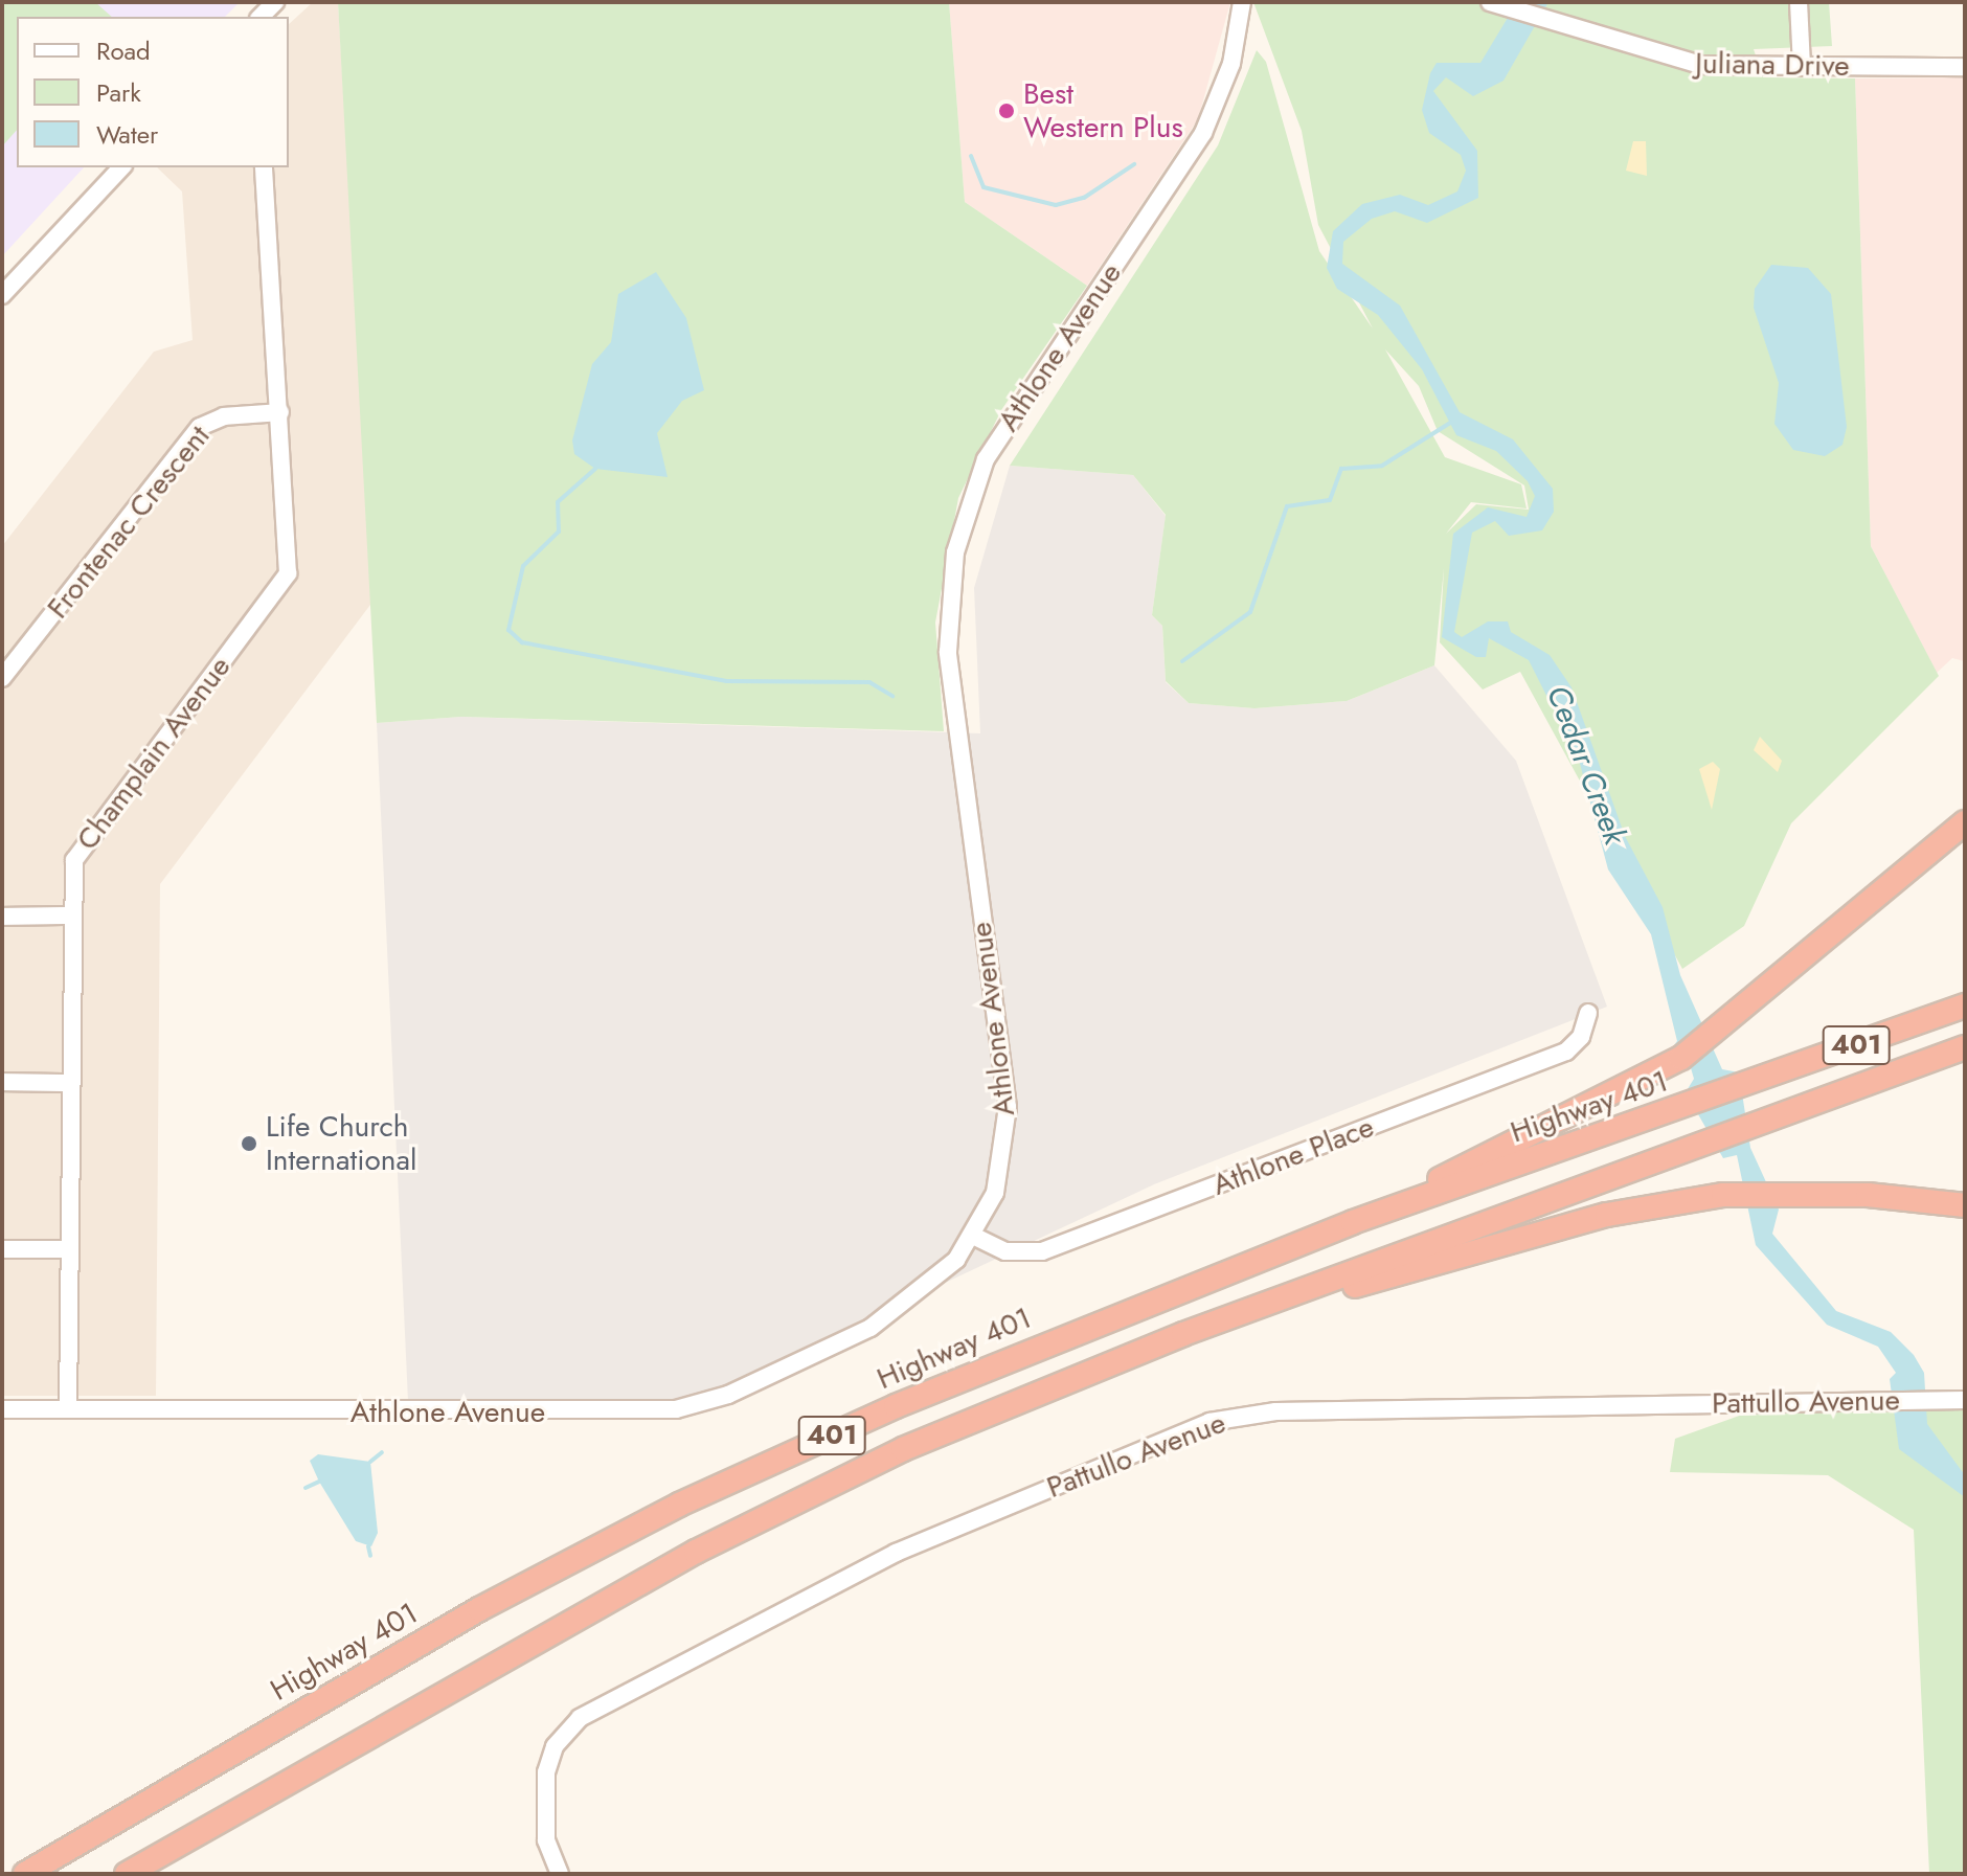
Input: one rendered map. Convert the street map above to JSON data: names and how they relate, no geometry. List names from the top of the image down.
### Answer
{
  "streets": {
    "highway": ["401", "Highway 401"],
    "street": [
      "Juliana Drive",
      "Athlone Avenue",
      "Frontenac Crescent",
      "Champlain Avenue",
      "Athlone Place",
      "Pattullo Avenue"
    ]
  },
  "crossings": [
    ["Athlone Avenue", "Champlain Avenue"],
    ["Athlone Avenue", "Athlone Place"],
    ["Frontenac Crescent", "Champlain Avenue"]
  ],
  "water": ["Cedar Creek"],
  "places": ["Best Western Plus", "Life Church International"],
  "legend": ["Road", "Park", "Water"]
}
